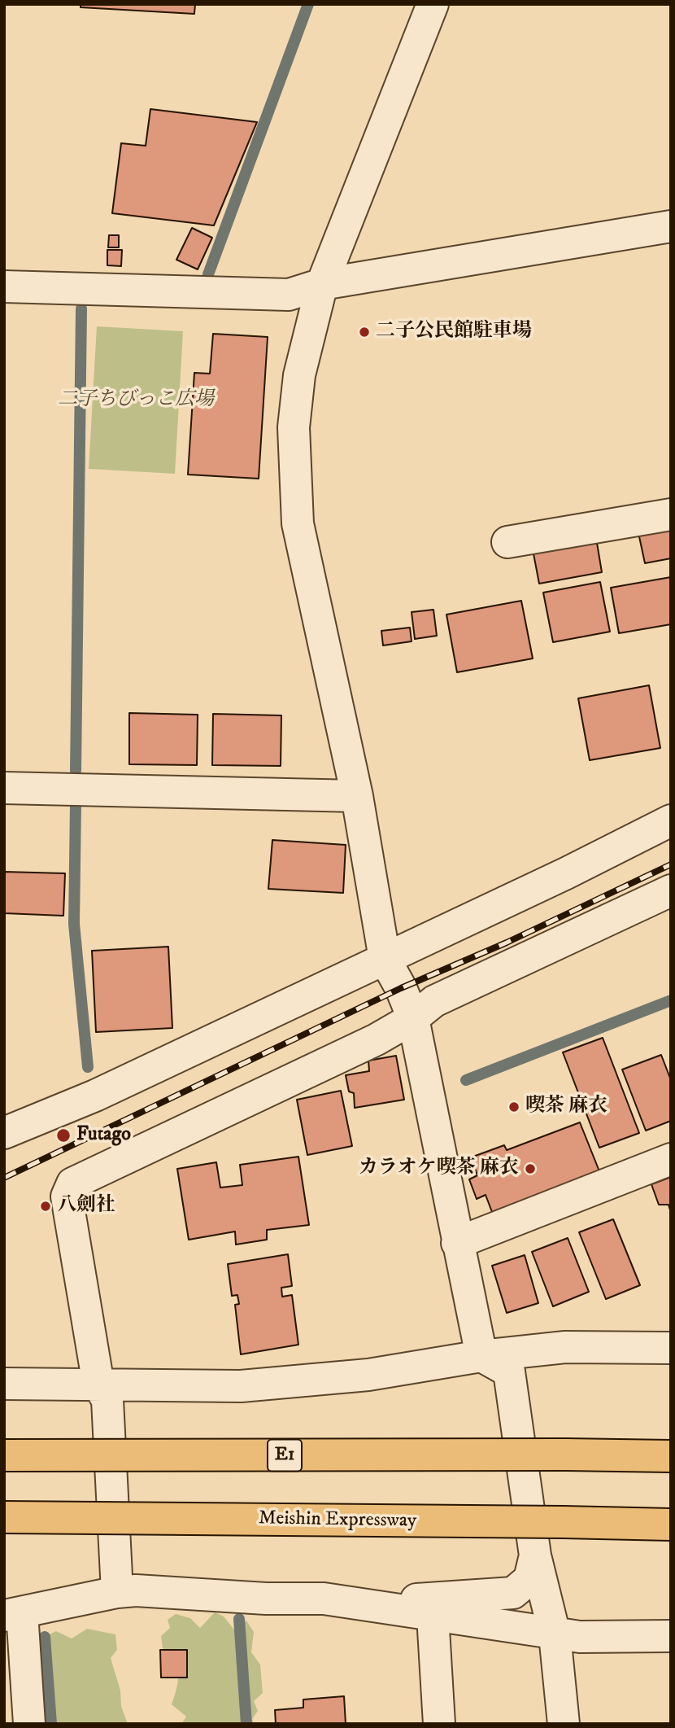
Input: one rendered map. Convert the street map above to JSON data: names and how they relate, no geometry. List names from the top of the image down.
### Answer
{
  "streets": {
    "highway": ["E1", "Meishin Expressway"]
  },
  "parks": ["二子ちびっこ広場"],
  "places": [
    "二子公民館駐車場",
    "喫茶 麻衣",
    "Futago",
    "カラオケ喫茶 麻衣",
    "八劍社"
  ]
}
